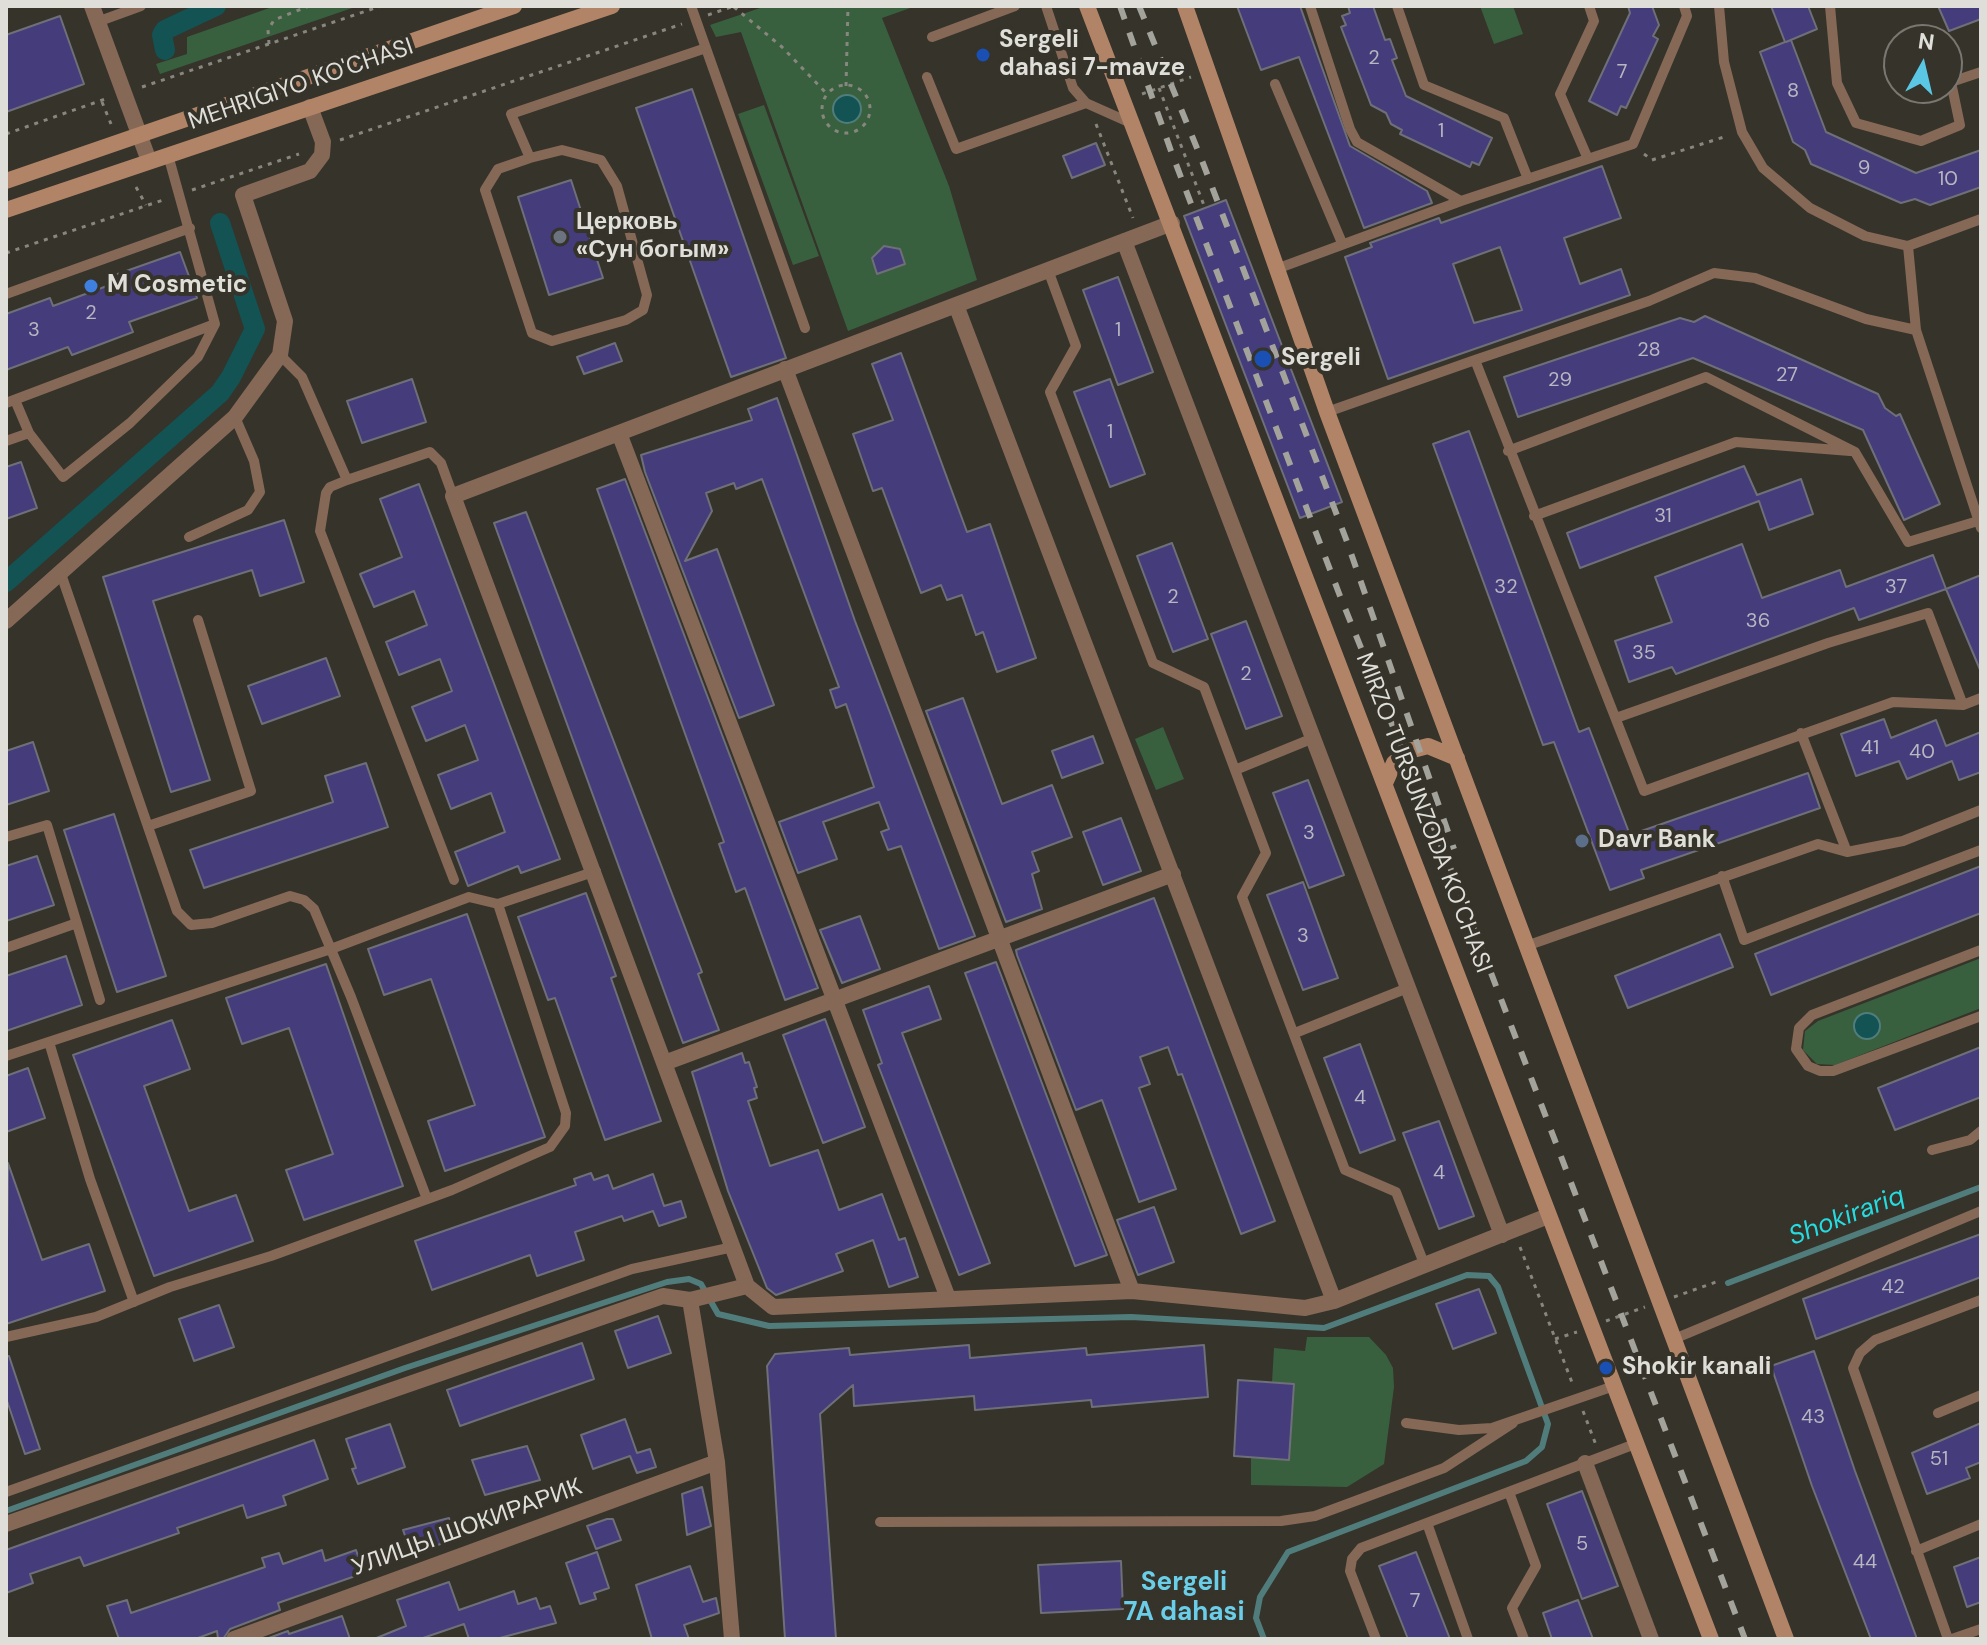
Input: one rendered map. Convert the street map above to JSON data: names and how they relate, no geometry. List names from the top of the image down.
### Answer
{
  "streets": {
    "main road": ["MEHRIGIYO KO'CHASI", "MIRZO TURSUNZODA KO'CHASI"],
    "street": ["УЛИЦЫ ШОКИРАРИК"]
  },
  "districts": ["Sergeli 7A dahasi"],
  "water": ["Shokirariq"],
  "places": [
    "Sergeli dahasi 7-mavze",
    "Церковь «Сун богым»",
    "M Cosmetic",
    "Sergeli",
    "Davr Bank",
    "Shokir kanali"
  ],
  "house_numbers": [
    "2",
    "7",
    "8",
    "1",
    "9",
    "10",
    "2",
    "3",
    "1",
    "28",
    "27",
    "29",
    "1",
    "31",
    "32",
    "37",
    "2",
    "36",
    "35",
    "2",
    "41",
    "40",
    "3",
    "3",
    "4",
    "4",
    "42",
    "43",
    "51",
    "5",
    "44",
    "7"
  ],
  "north": "top"
}
